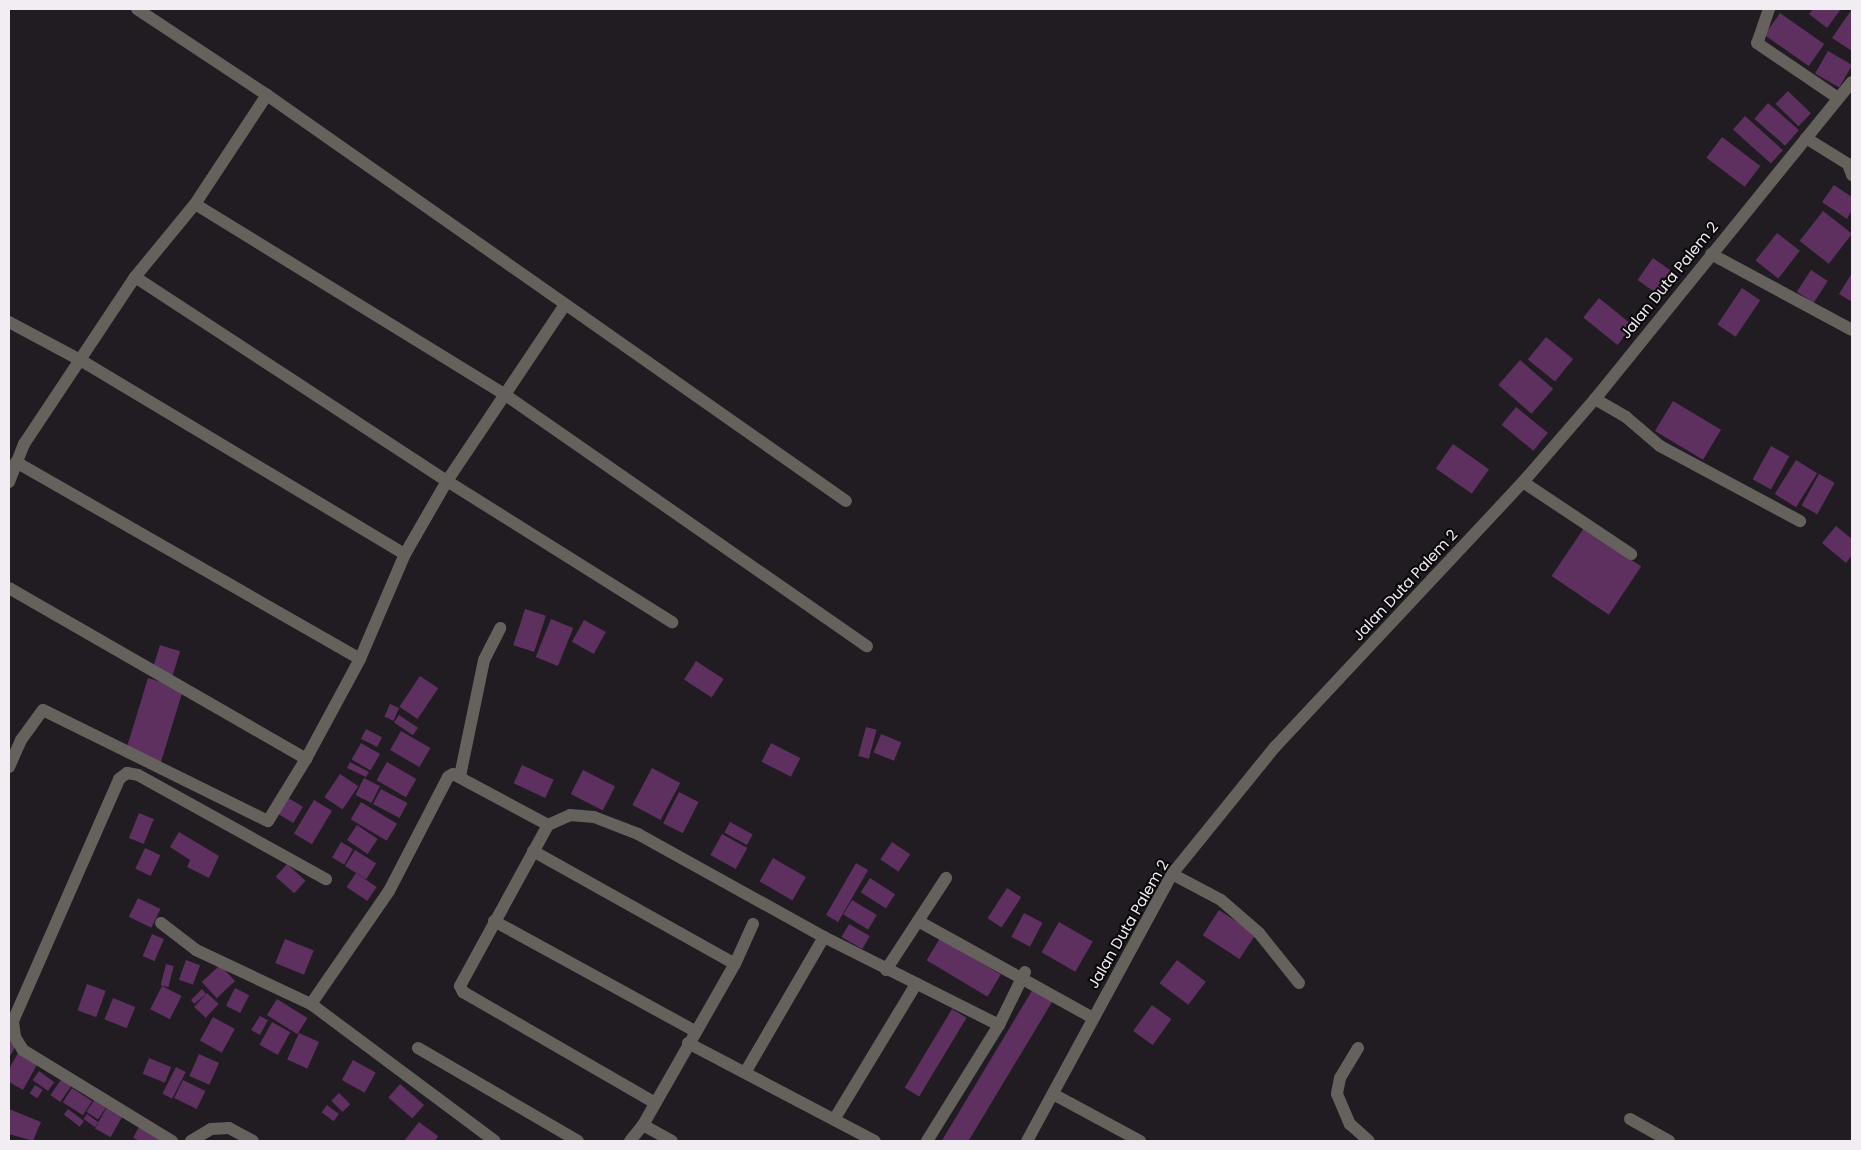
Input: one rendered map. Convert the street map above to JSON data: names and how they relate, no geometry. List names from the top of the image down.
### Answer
{
  "streets": {
    "street": ["Jalan Duta Palem 2"]
  }
}
